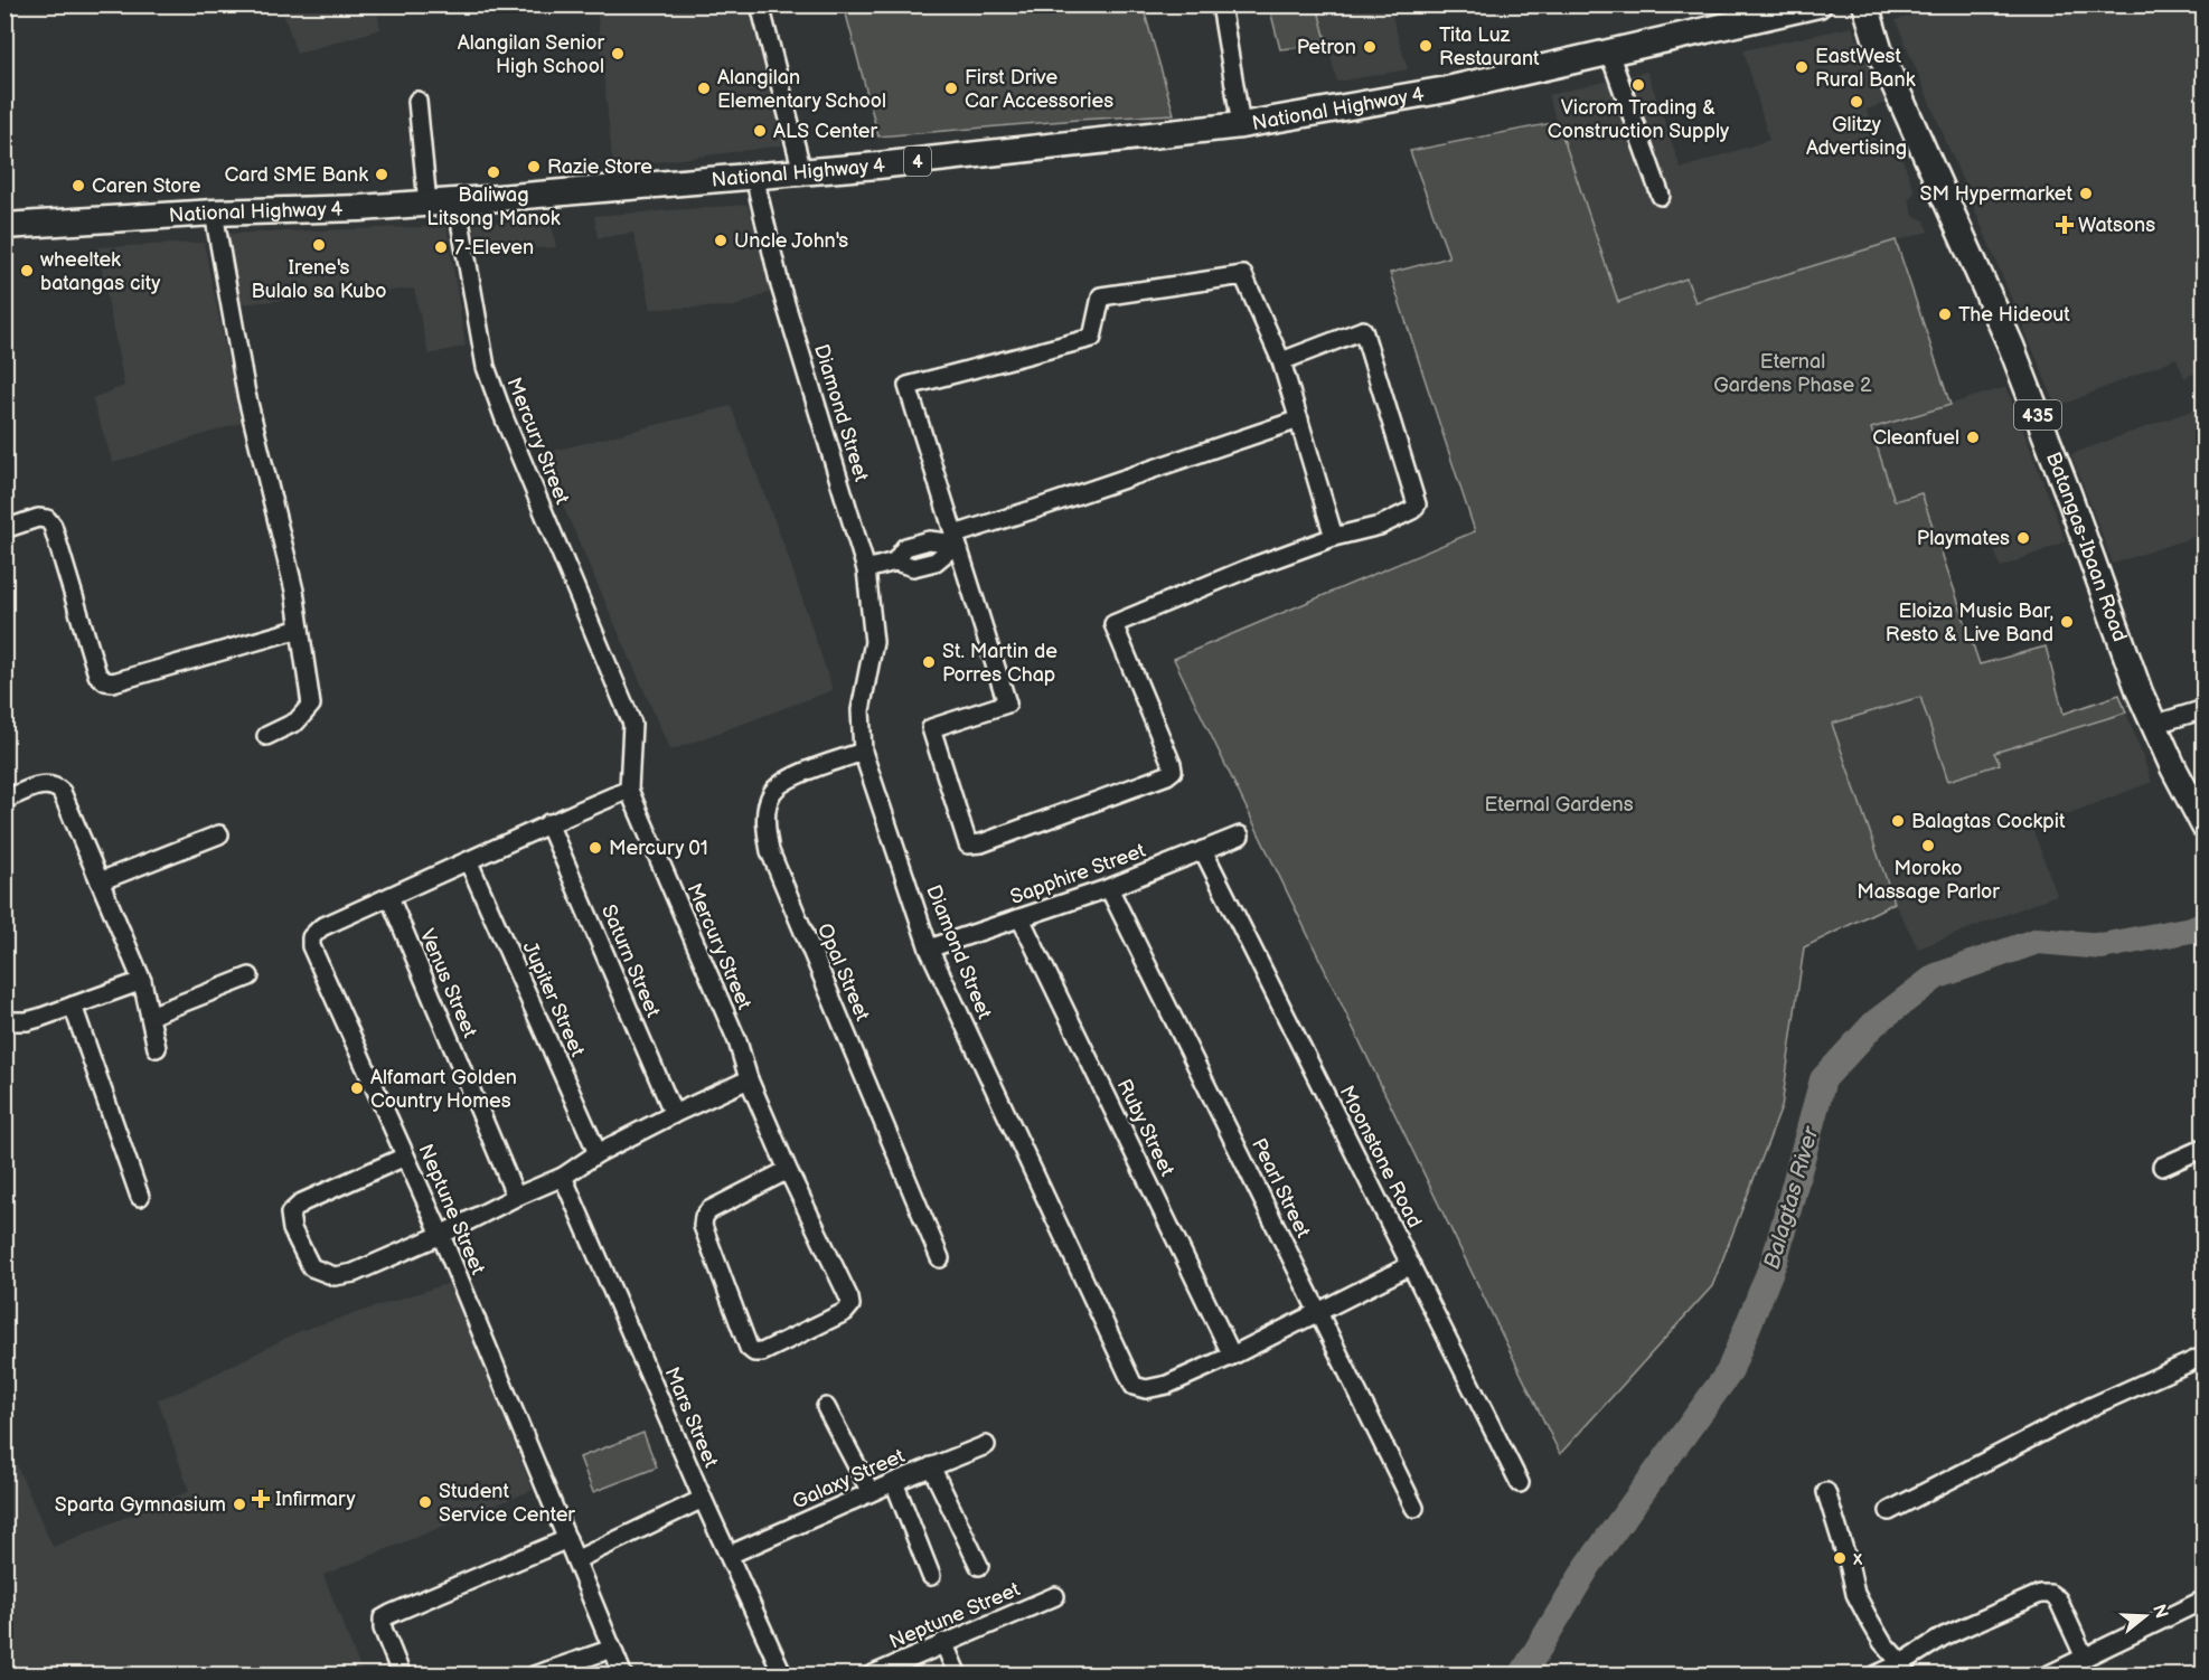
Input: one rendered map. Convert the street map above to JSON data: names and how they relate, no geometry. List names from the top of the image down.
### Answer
{
  "streets": {
    "main road": [
      "National Highway 4",
      "4",
      "435",
      "Batangas-Ibaan Road"
    ],
    "street": [
      "Diamond Street",
      "Mercury Street",
      "Sapphire Street",
      "Saturn Street",
      "Opal Street",
      "Venus Street",
      "Jupiter Street",
      "Ruby Street",
      "Moonstone Road",
      "Pearl Street",
      "Neptune Street",
      "Mars Street",
      "Galaxy Street"
    ]
  },
  "crossings": [
    ["National Highway 4", "Diamond Street"],
    ["National Highway 4", "Mercury Street"],
    ["Diamond Street", "Sapphire Street"],
    ["Diamond Street", "Opal Street"],
    ["Diamond Street", "Ruby Street"],
    ["Diamond Street", "Moonstone Road"],
    ["Diamond Street", "Pearl Street"],
    ["Mercury Street", "Neptune Street"],
    ["Sapphire Street", "Ruby Street"],
    ["Sapphire Street", "Moonstone Road"],
    ["Sapphire Street", "Pearl Street"],
    ["Saturn Street", "Neptune Street"],
    ["Venus Street", "Neptune Street"],
    ["Jupiter Street", "Neptune Street"],
    ["Mars Street", "Galaxy Street"]
  ],
  "water": ["Balagtas River"],
  "parks": ["Eternal Gardens Phase 2", "Eternal Gardens"],
  "places": {
    "other": [
      "Tita Luz Restaurant",
      "Petron",
      "Alangilan Senior High School",
      "EastWest Rural Bank",
      "Vicrom Trading & Construction Supply",
      "Alangilan Elementary School",
      "First Drive Car Accessories",
      "Glitzy Advertising",
      "ALS Center",
      "Razie Store",
      "Baliwag Litsong Manok",
      "Card SME Bank",
      "Caren Store",
      "SM Hypermarket",
      "Uncle John's",
      "Irene's Bulalo sa Kubo",
      "7-Eleven",
      "wheeltek batangas city",
      "The Hideout",
      "Cleanfuel",
      "Playmates",
      "Eloiza Music Bar, Resto & Live Band",
      "St. Martin de Porres Chap",
      "Balagtas Cockpit",
      "Moroko Massage Parlor",
      "Mercury 01",
      "Alfamart Golden Country Homes",
      "Student Service Center",
      "Sparta Gymnasium",
      "x"
    ],
    "health": ["Watsons", "Infirmary"]
  },
  "north": "right"
}
